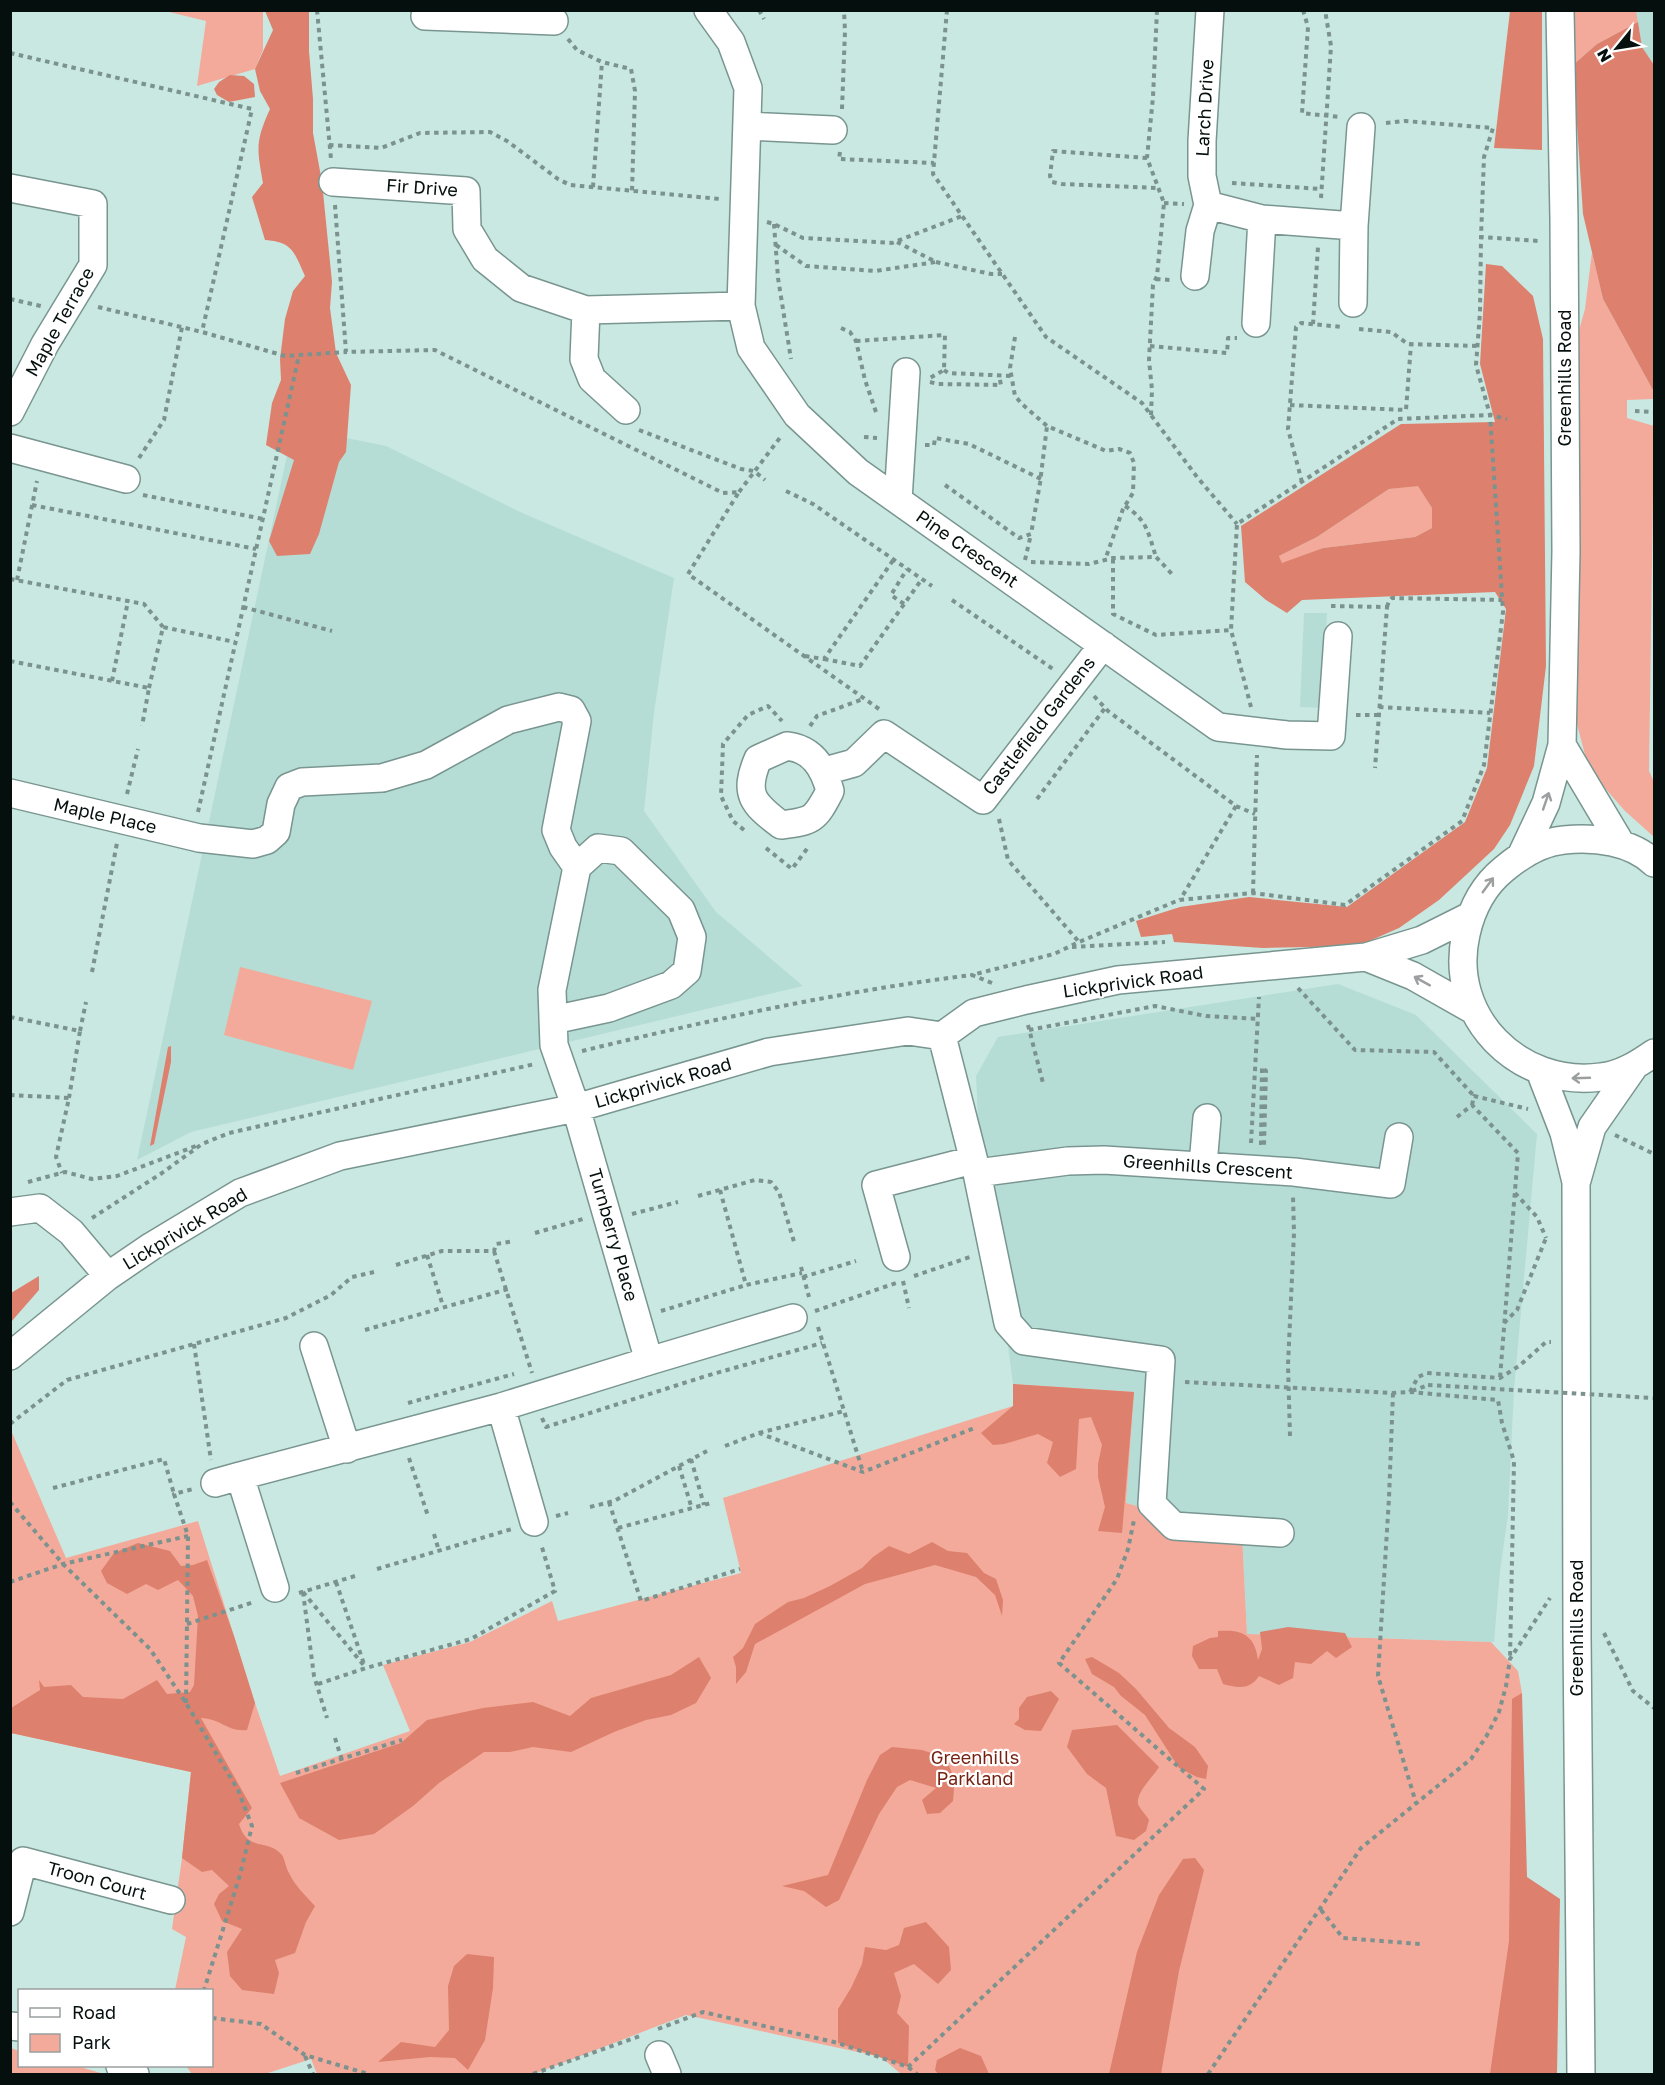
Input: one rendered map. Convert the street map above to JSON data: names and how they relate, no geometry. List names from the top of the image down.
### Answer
{
  "streets": {
    "street": [
      "Larch Drive",
      "Fir Drive",
      "Maple Terrace",
      "Greenhills Road",
      "Pine Crescent",
      "Castlefield Gardens",
      "Maple Place",
      "Lickprivick Road",
      "Greenhills Crescent",
      "Turnberry Place",
      "Troon Court"
    ]
  },
  "crossings": [
    ["Fir Drive", "Pine Crescent"],
    ["Pine Crescent", "Castlefield Gardens"],
    ["Maple Place", "Turnberry Place"],
    ["Lickprivick Road", "Turnberry Place"]
  ],
  "parks": ["Greenhills Parkland"],
  "legend": ["Road", "Park"],
  "north": "bottom left"
}
